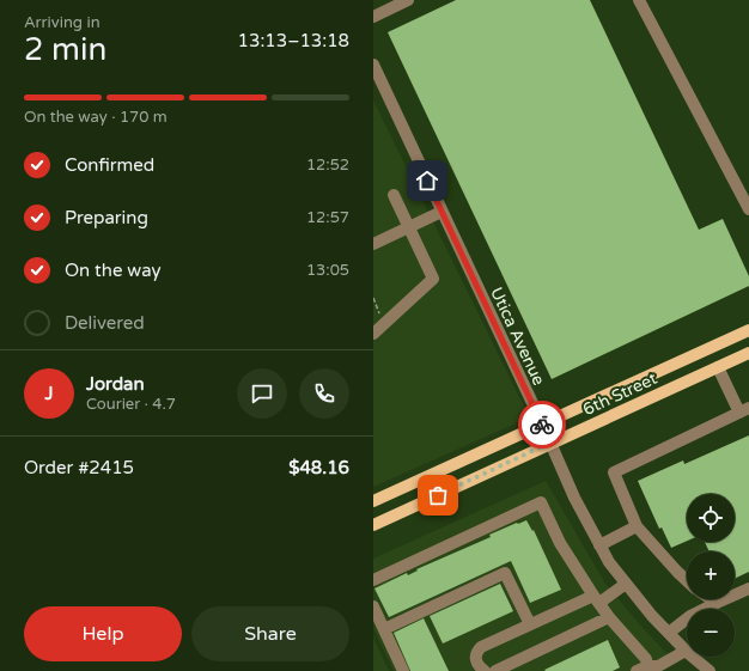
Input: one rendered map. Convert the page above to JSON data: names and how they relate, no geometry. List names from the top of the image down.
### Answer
{
  "streets": {
    "main road": ["6th Street"],
    "street": ["Utica Avenue"]
  },
  "crossings": [
    ["Utica Avenue", "6th Street"]
  ],
  "page": {
    "heading": ["2 min", "Arriving in", "13:13–13:18"],
    "panel": [
      "Jordan",
      "Courier · 4.7",
      "Order #2415",
      "$48.16"
    ],
    "bar": "On the way · 170 m",
    "list": [
      ["Confirmed", "12:52"],
      ["Preparing", "12:57"],
      ["On the way", "13:05"],
      "Delivered"
    ],
    "round": "J",
    "map_buttons": ["+", "−"],
    "buttons": ["Help", "Share"]
  }
}
